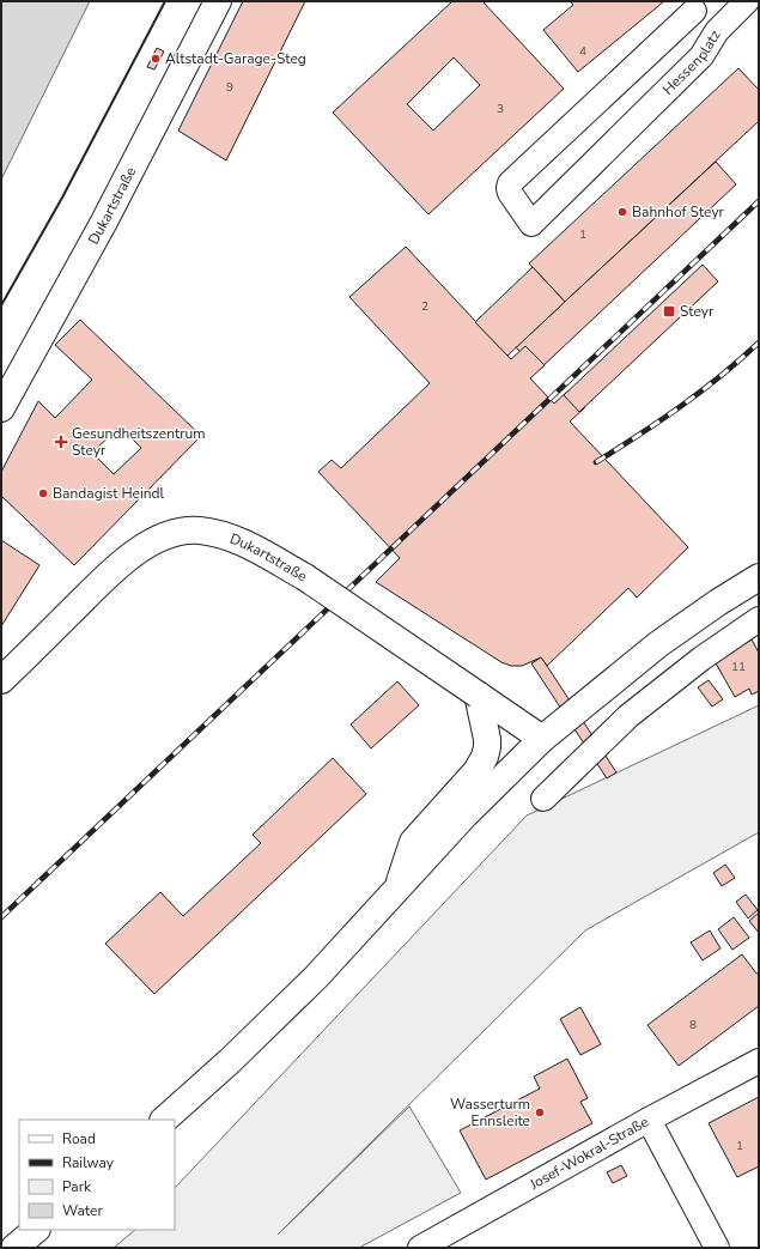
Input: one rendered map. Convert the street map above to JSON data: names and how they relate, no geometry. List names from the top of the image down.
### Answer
{
  "streets": {
    "main road": ["Dukartstraße"],
    "street": ["Hessenplatz", "Josef-Wokral-Straße"]
  },
  "places": {
    "other": [
      "Altstadt-Garage-Steg",
      "Bahnhof Steyr",
      "Bandagist Heindl",
      "Wasserturm Ennsleite"
    ],
    "transit": ["Steyr"],
    "health": ["Gesundheitszentrum Steyr"]
  },
  "house_numbers": [
    "4",
    "9",
    "3",
    "1",
    "2",
    "11",
    "8",
    "1"
  ],
  "legend": [
    "Road",
    "Railway",
    "Park",
    "Water"
  ]
}
